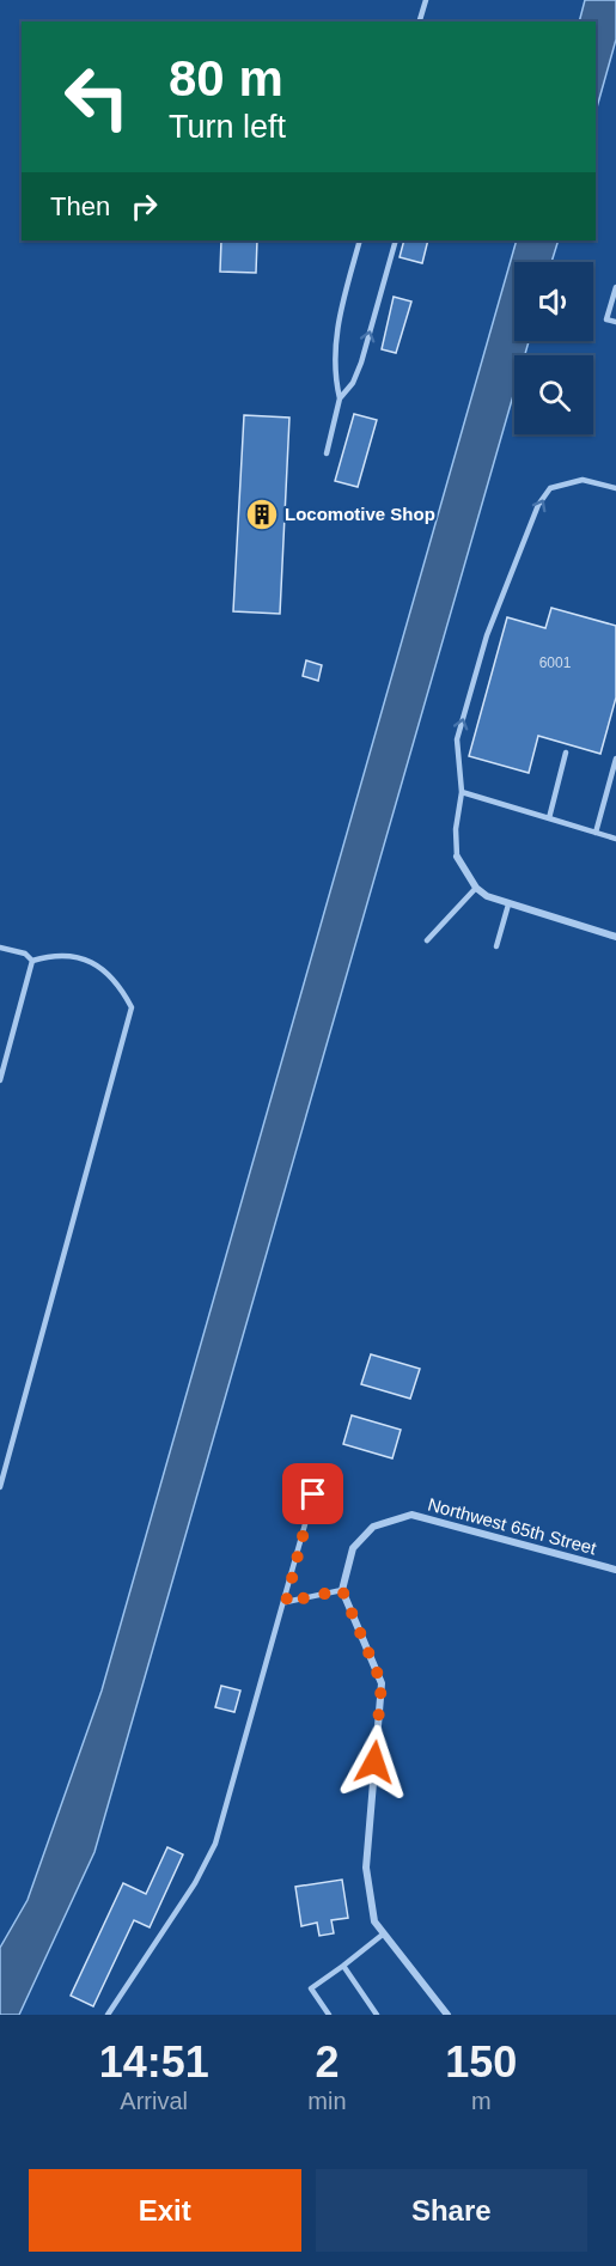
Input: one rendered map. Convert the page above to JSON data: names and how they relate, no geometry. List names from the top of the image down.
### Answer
{
  "streets": {
    "street": ["Northwest 65th Street"]
  },
  "places": {
    "building": ["Locomotive Shop"]
  },
  "house_numbers": ["6001"],
  "page": {
    "turn": ["80 m", "Turn left"],
    "then": "Then",
    "eta": [
      "14:51",
      "Arrival",
      "2",
      "min",
      "150",
      "m"
    ],
    "buttons": ["Exit", "Share"]
  }
}
